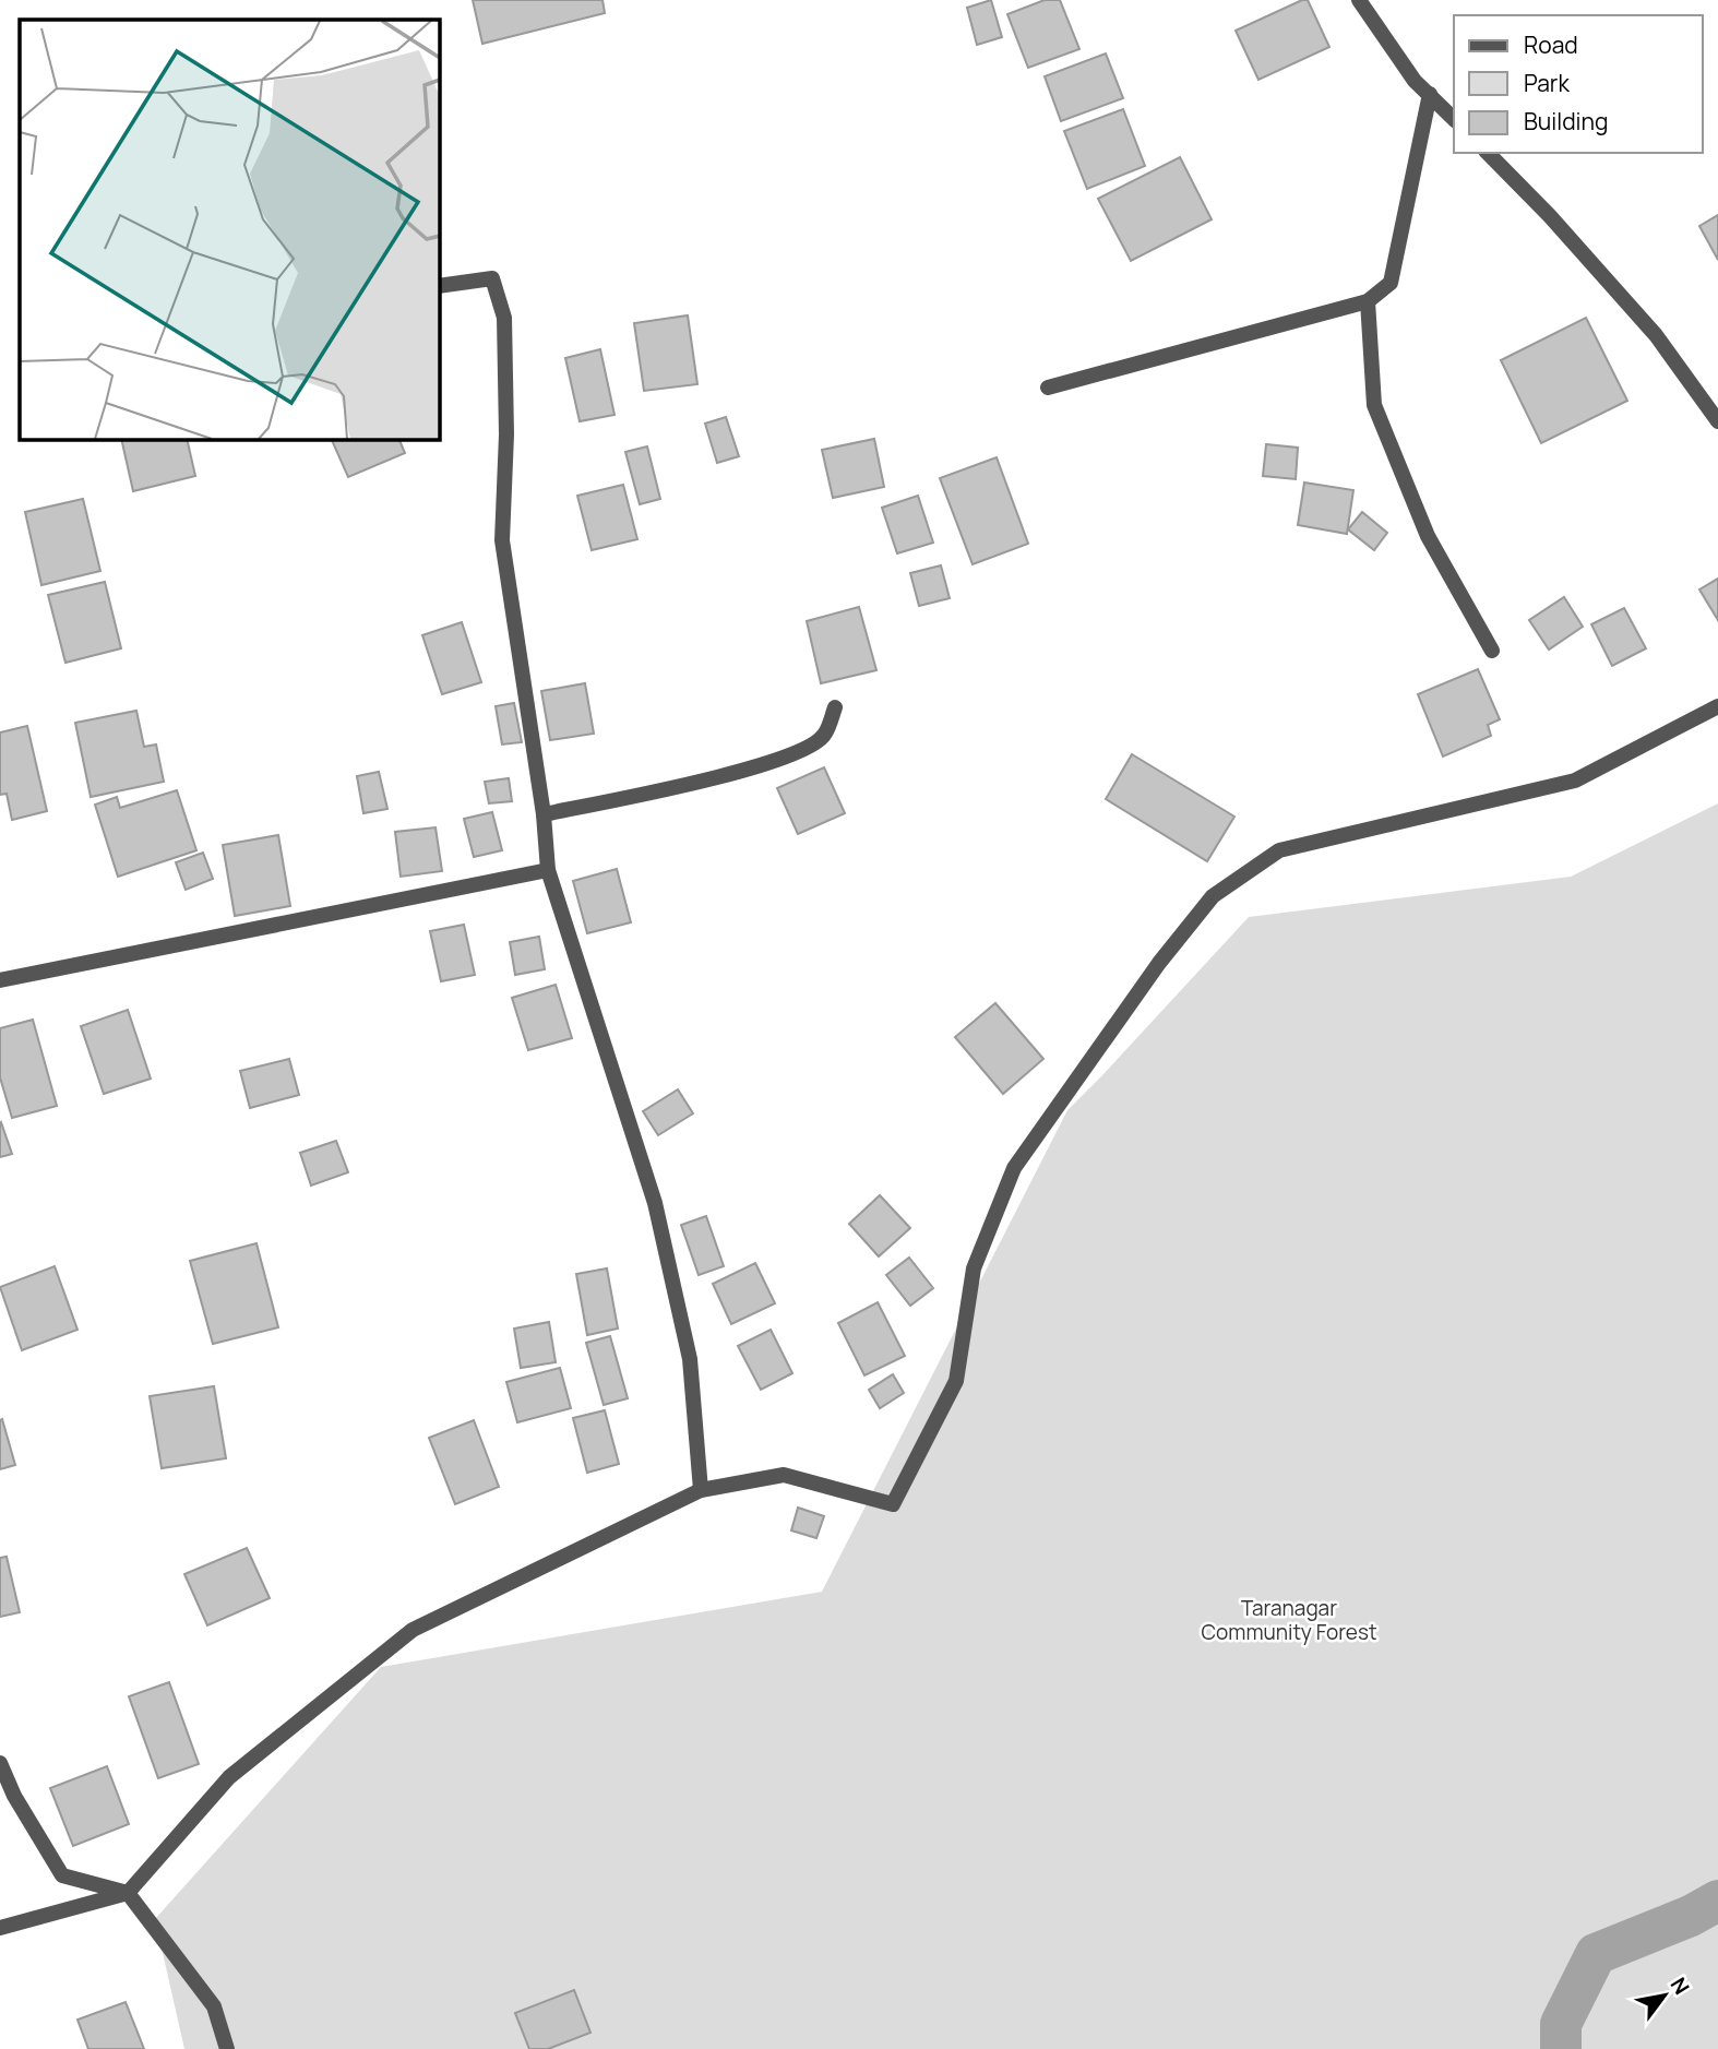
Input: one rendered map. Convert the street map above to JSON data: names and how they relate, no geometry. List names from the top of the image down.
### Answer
{
  "parks": ["Taranagar Community Forest"],
  "legend": ["Road", "Park", "Building"],
  "north": "top right"
}
